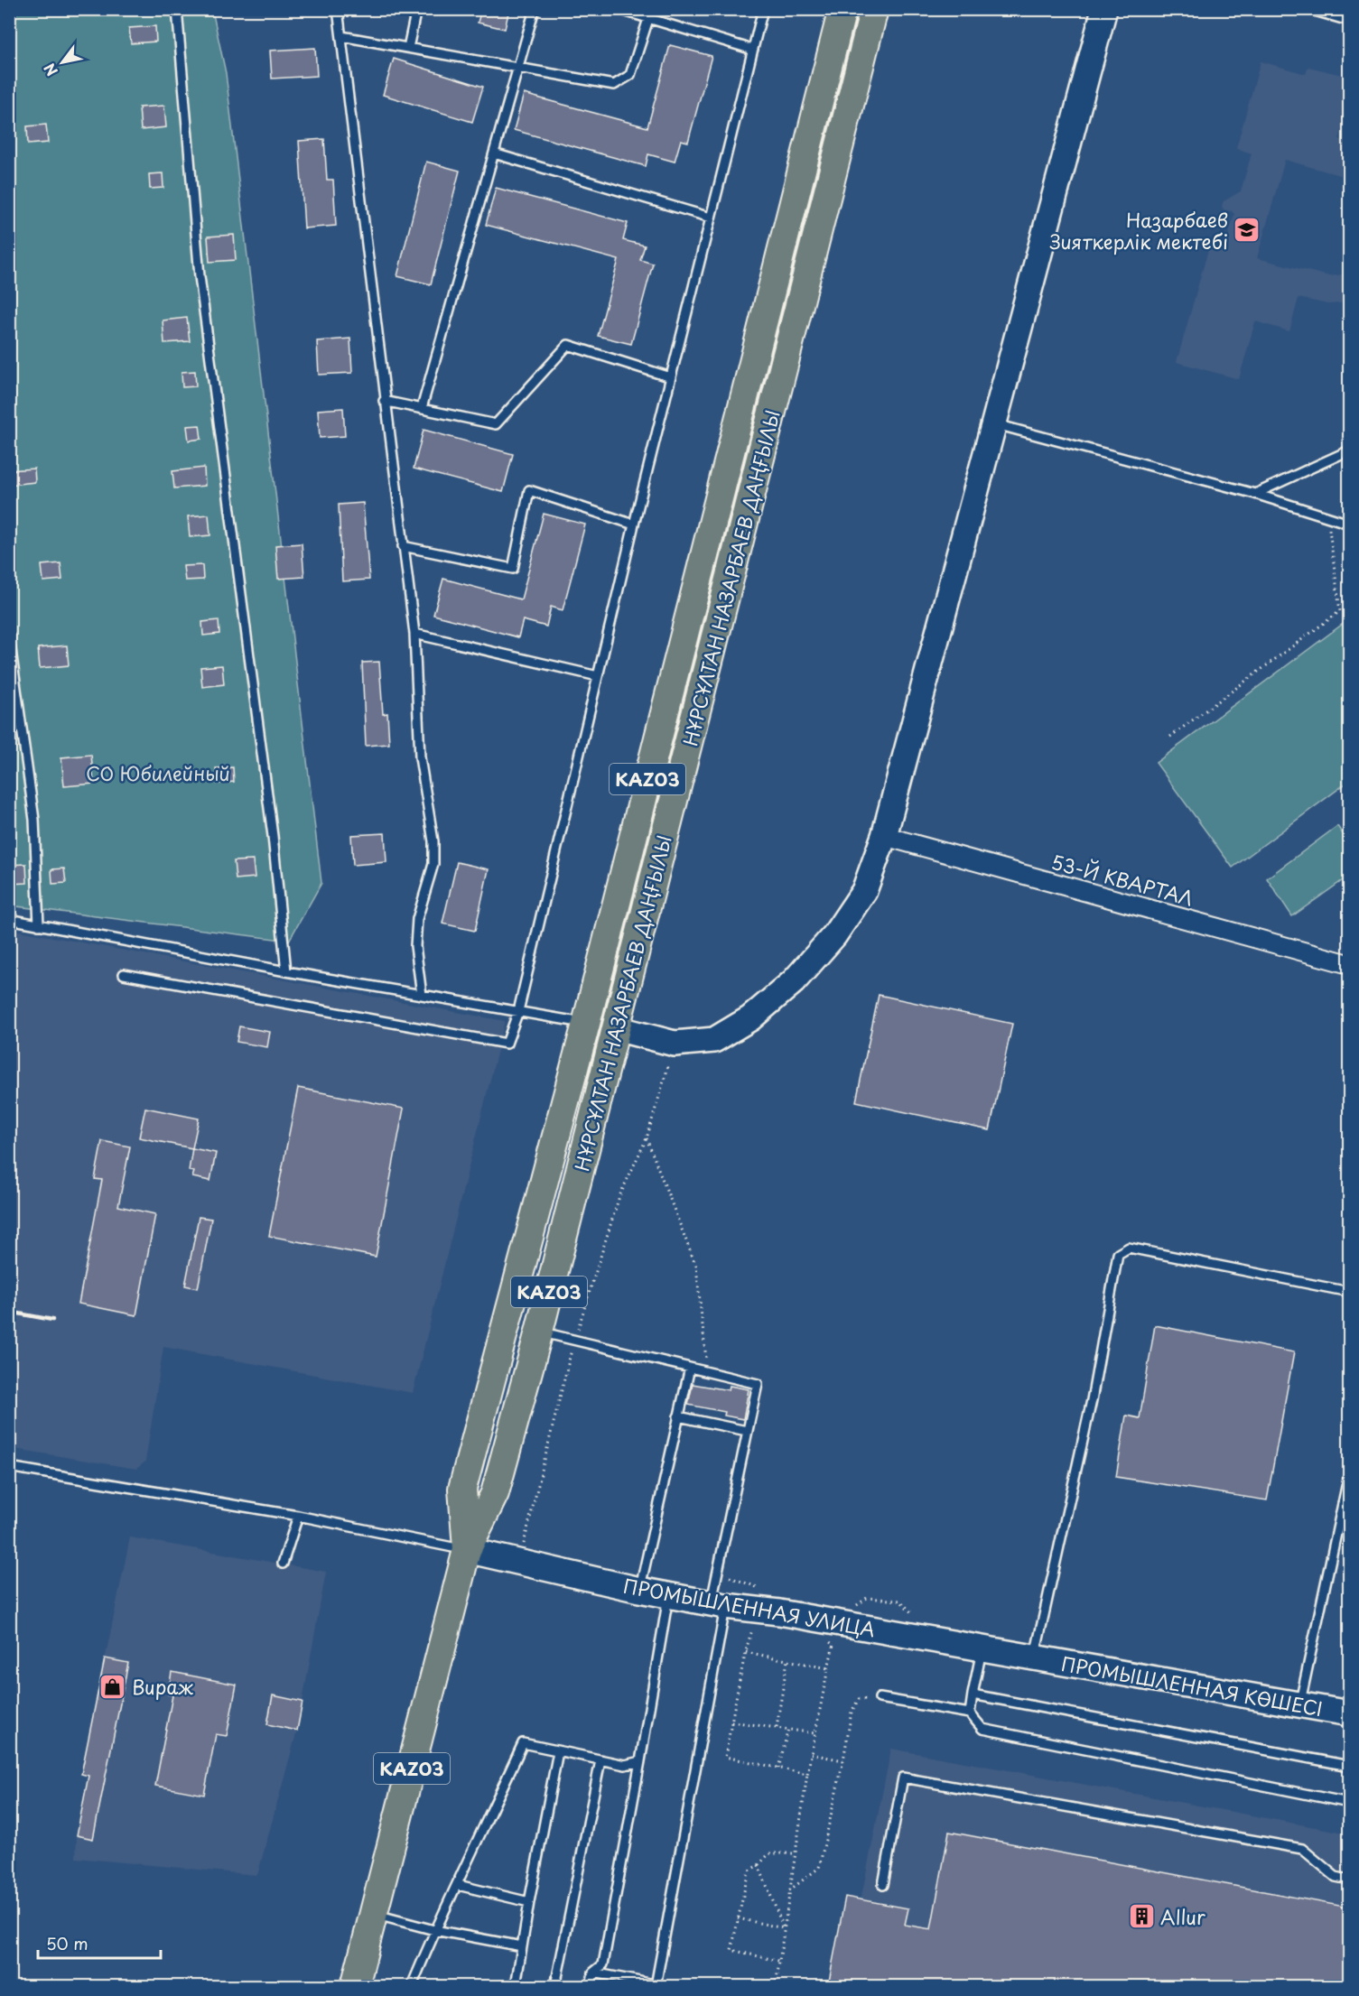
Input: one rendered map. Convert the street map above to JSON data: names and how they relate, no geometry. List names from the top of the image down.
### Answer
{
  "streets": {
    "main road": ["НҰРСҰЛТАН НАЗАРБАЕВ ДАҢҒЫЛЫ", "KАZ03"],
    "street": ["53-Й КВАРТАЛ", "ПРОМЫШЛЕННАЯ УЛИЦА", "ПРОМЫШЛЕННАЯ КӨШЕСІ"]
  },
  "crossings": [
    ["НҰРСҰЛТАН НАЗАРБАЕВ ДАҢҒЫЛЫ", "ПРОМЫШЛЕННАЯ УЛИЦА"],
    ["ПРОМЫШЛЕННАЯ УЛИЦА", "ПРОМЫШЛЕННАЯ КӨШЕСІ"]
  ],
  "parks": ["СО Юбилейный"],
  "places": {
    "school or university": ["Назарбаев Зияткерлік мектебі"],
    "shop": ["Вираж"],
    "building": ["Allur"]
  },
  "scale_bar": "50 m",
  "north": "bottom left"
}
